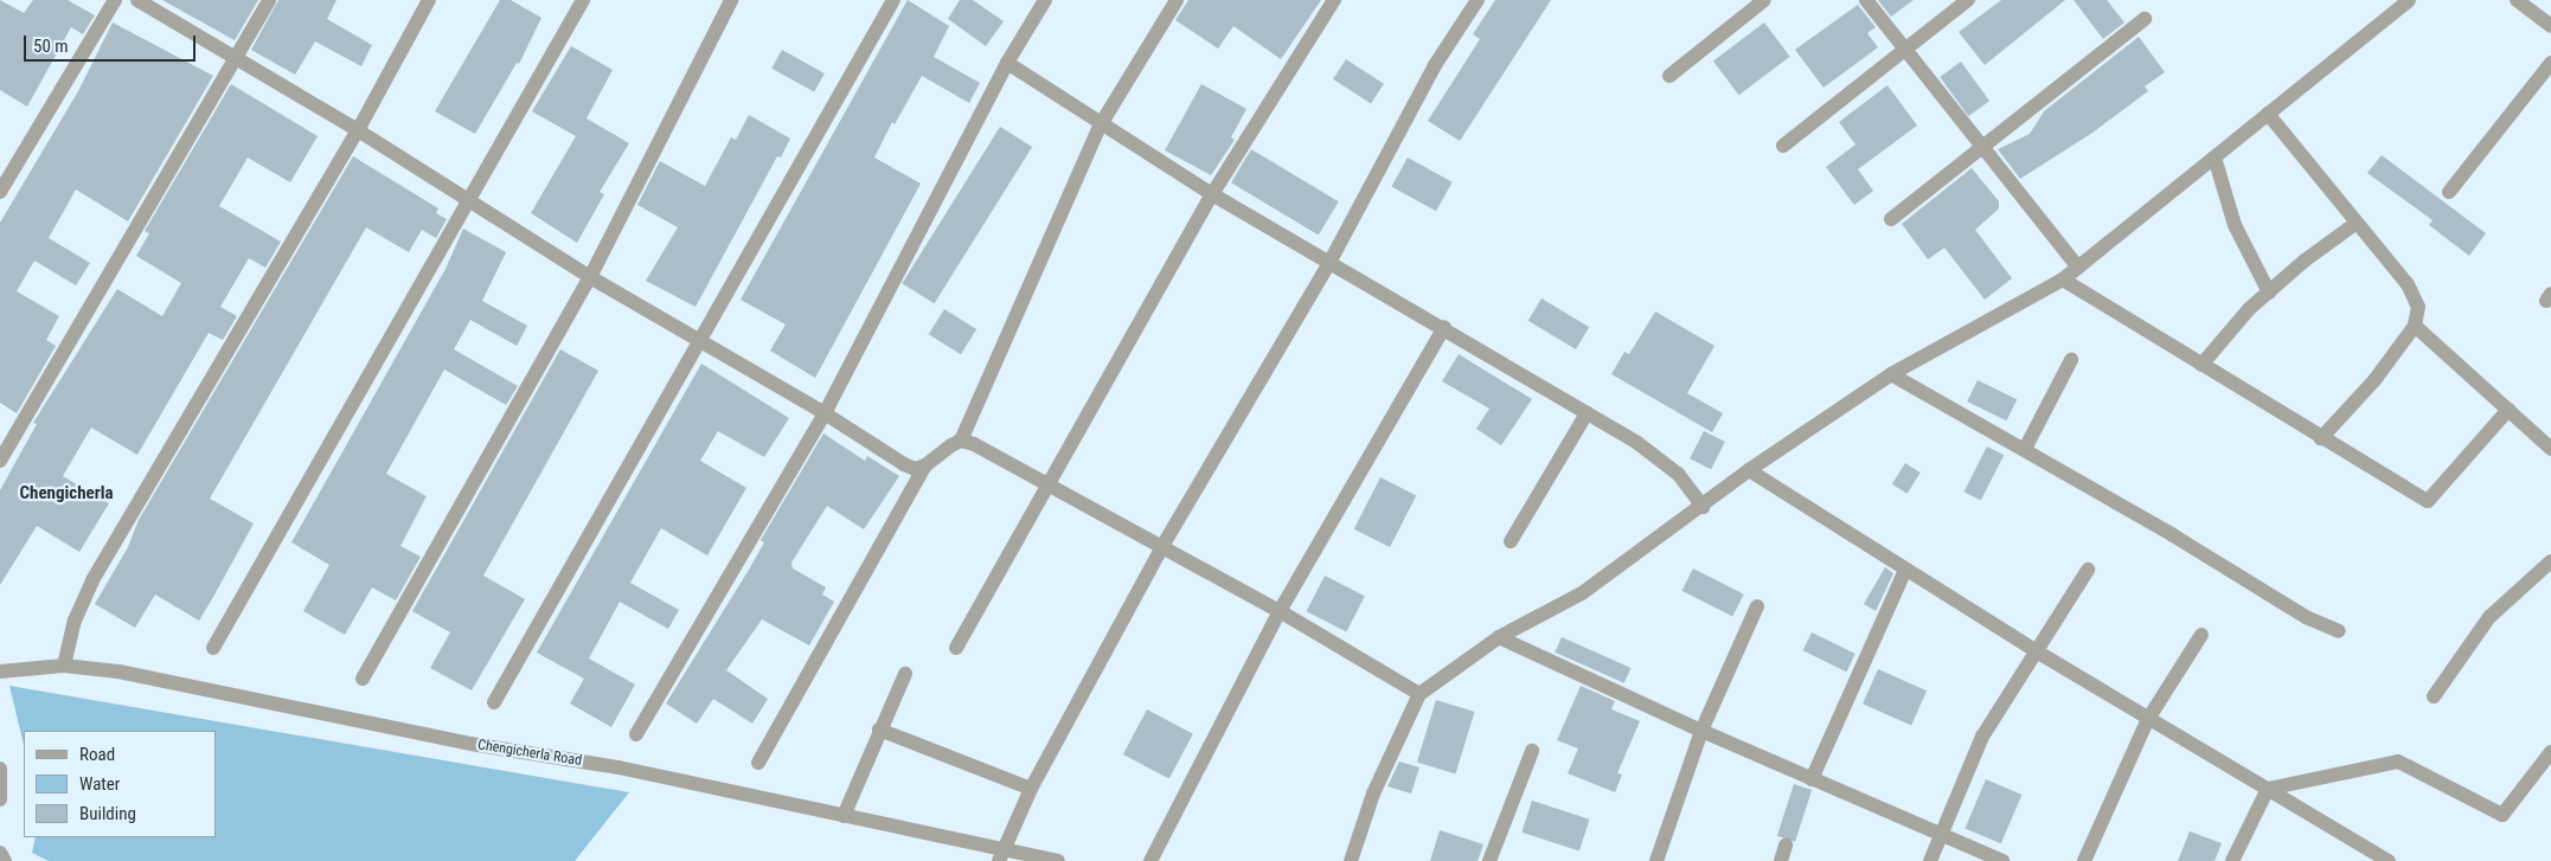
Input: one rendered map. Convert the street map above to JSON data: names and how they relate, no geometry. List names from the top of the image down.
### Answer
{
  "streets": {
    "street": ["Chengicherla Road"]
  },
  "districts": ["Chengicherla"],
  "legend": ["Road", "Water", "Building"],
  "scale_bar": "50 m"
}
